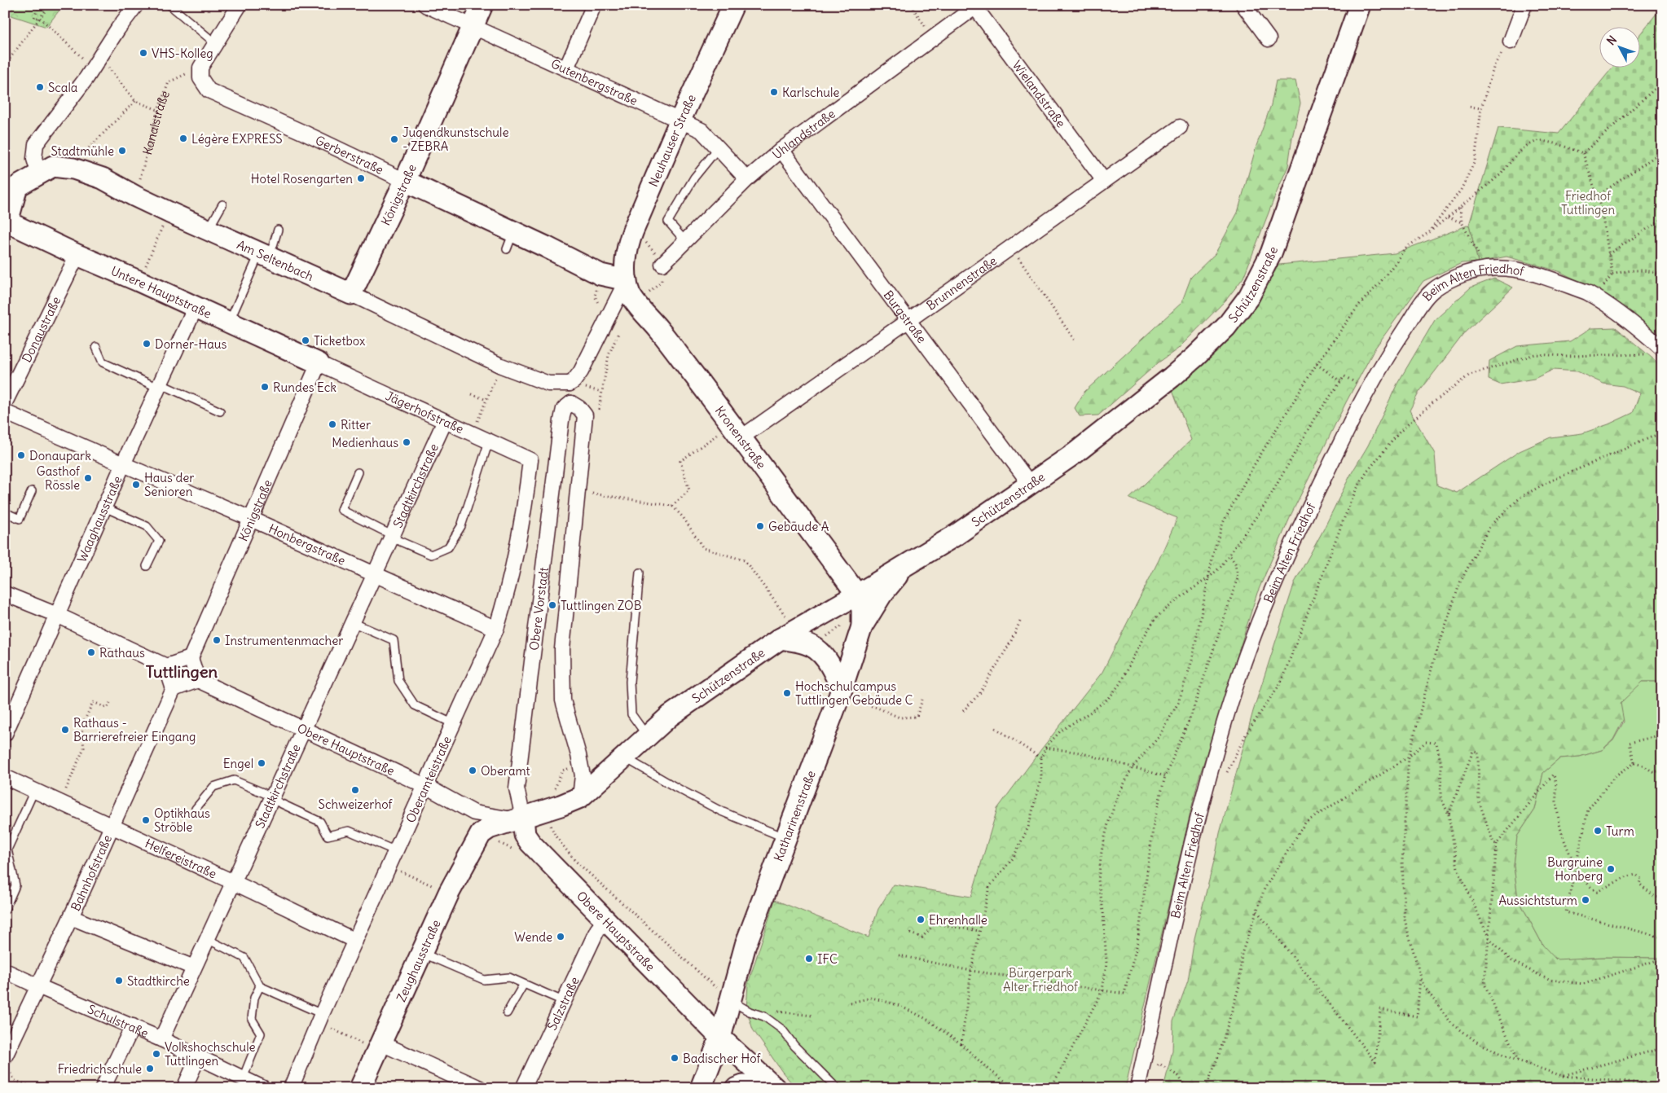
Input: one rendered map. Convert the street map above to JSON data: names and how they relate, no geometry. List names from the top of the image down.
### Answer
{
  "streets": {
    "street": [
      "Gutenbergstraße",
      "Wielandstraße",
      "Uhlandstraße",
      "Neuhauser Straße",
      "Gerberstraße",
      "Königstraße",
      "Am Seltenbach",
      "Schützenstraße",
      "Brunnenstraße",
      "Beim Alten Friedhof",
      "Untere Hauptstraße",
      "Burgstraße",
      "Donaustraße",
      "Jägerhofstraße",
      "Kronenstraße",
      "Stadtkirchstraße",
      "Waaghausstraße",
      "Honbergstraße",
      "Obere Vorstadt",
      "Obere Hauptstraße",
      "Oberamteistraße",
      "Katharinenstraße",
      "Helfereistraße",
      "Bahnhofstraße",
      "Zeughausstraße",
      "Salzstraße",
      "Schulstraße"
    ],
    "path": ["Kanalstraße"]
  },
  "crossings": [
    ["Gutenbergstraße", "Uhlandstraße"],
    ["Gutenbergstraße", "Neuhauser Straße"],
    ["Gutenbergstraße", "Königstraße"],
    ["Wielandstraße", "Uhlandstraße"],
    ["Wielandstraße", "Brunnenstraße"],
    ["Kanalstraße", "Gerberstraße"],
    ["Kanalstraße", "Am Seltenbach"],
    ["Uhlandstraße", "Burgstraße"],
    ["Neuhauser Straße", "Gerberstraße"],
    ["Neuhauser Straße", "Kronenstraße"],
    ["Gerberstraße", "Königstraße"],
    ["Gerberstraße", "Kronenstraße"],
    ["Königstraße", "Am Seltenbach"],
    ["Königstraße", "Untere Hauptstraße"],
    ["Königstraße", "Jägerhofstraße"],
    ["Königstraße", "Honbergstraße"],
    ["Am Seltenbach", "Untere Hauptstraße"],
    ["Schützenstraße", "Burgstraße"],
    ["Schützenstraße", "Kronenstraße"],
    ["Schützenstraße", "Obere Vorstadt"],
    ["Schützenstraße", "Obere Hauptstraße"],
    ["Schützenstraße", "Katharinenstraße"],
    ["Schützenstraße", "Zeughausstraße"],
    ["Brunnenstraße", "Burgstraße"],
    ["Brunnenstraße", "Kronenstraße"],
    ["Untere Hauptstraße", "Donaustraße"],
    ["Untere Hauptstraße", "Jägerhofstraße"],
    ["Untere Hauptstraße", "Waaghausstraße"],
    ["Jägerhofstraße", "Stadtkirchstraße"],
    ["Jägerhofstraße", "Oberamteistraße"],
    ["Kronenstraße", "Katharinenstraße"],
    ["Stadtkirchstraße", "Honbergstraße"],
    ["Stadtkirchstraße", "Obere Hauptstraße"],
    ["Stadtkirchstraße", "Helfereistraße"],
    ["Stadtkirchstraße", "Schulstraße"],
    ["Waaghausstraße", "Honbergstraße"],
    ["Honbergstraße", "Oberamteistraße"],
    ["Obere Vorstadt", "Obere Hauptstraße"],
    ["Obere Hauptstraße", "Oberamteistraße"],
    ["Obere Hauptstraße", "Katharinenstraße"],
    ["Obere Hauptstraße", "Salzstraße"],
    ["Oberamteistraße", "Helfereistraße"],
    ["Helfereistraße", "Bahnhofstraße"],
    ["Bahnhofstraße", "Schulstraße"]
  ],
  "districts": ["Tuttlingen"],
  "parks": ["Friedhof Tuttlingen", "Bürgerpark Alter Friedhof"],
  "places": [
    "VHS-Kolleg",
    "Scala",
    "Karlschule",
    "Légère EXPRESS",
    "Jugendkunstschule - ZEBRA",
    "Stadtmühle",
    "Hotel Rosengarten",
    "Ticketbox",
    "Dorner-Haus",
    "Rundes Eck",
    "Ritter",
    "Medienhaus",
    "Donaupark",
    "Gasthof Rössle",
    "Haus der Senioren",
    "Gebäude A",
    "Tuttlingen ZOB",
    "Instrumentenmacher",
    "Rathaus",
    "Hochschulcampus Tuttlingen Gebäude C",
    "Rathaus - Barrierefreier Eingang",
    "Engel",
    "Oberamt",
    "Schweizerhof",
    "Optikhaus Ströble",
    "Turm",
    "Burgruine Honberg",
    "Aussichtsturm",
    "Ehrenhalle",
    "Wende",
    "IFC",
    "Stadtkirche",
    "Volkshochschule Tuttlingen",
    "Badischer Hof",
    "Friedrichschule"
  ],
  "north": "top left"
}
